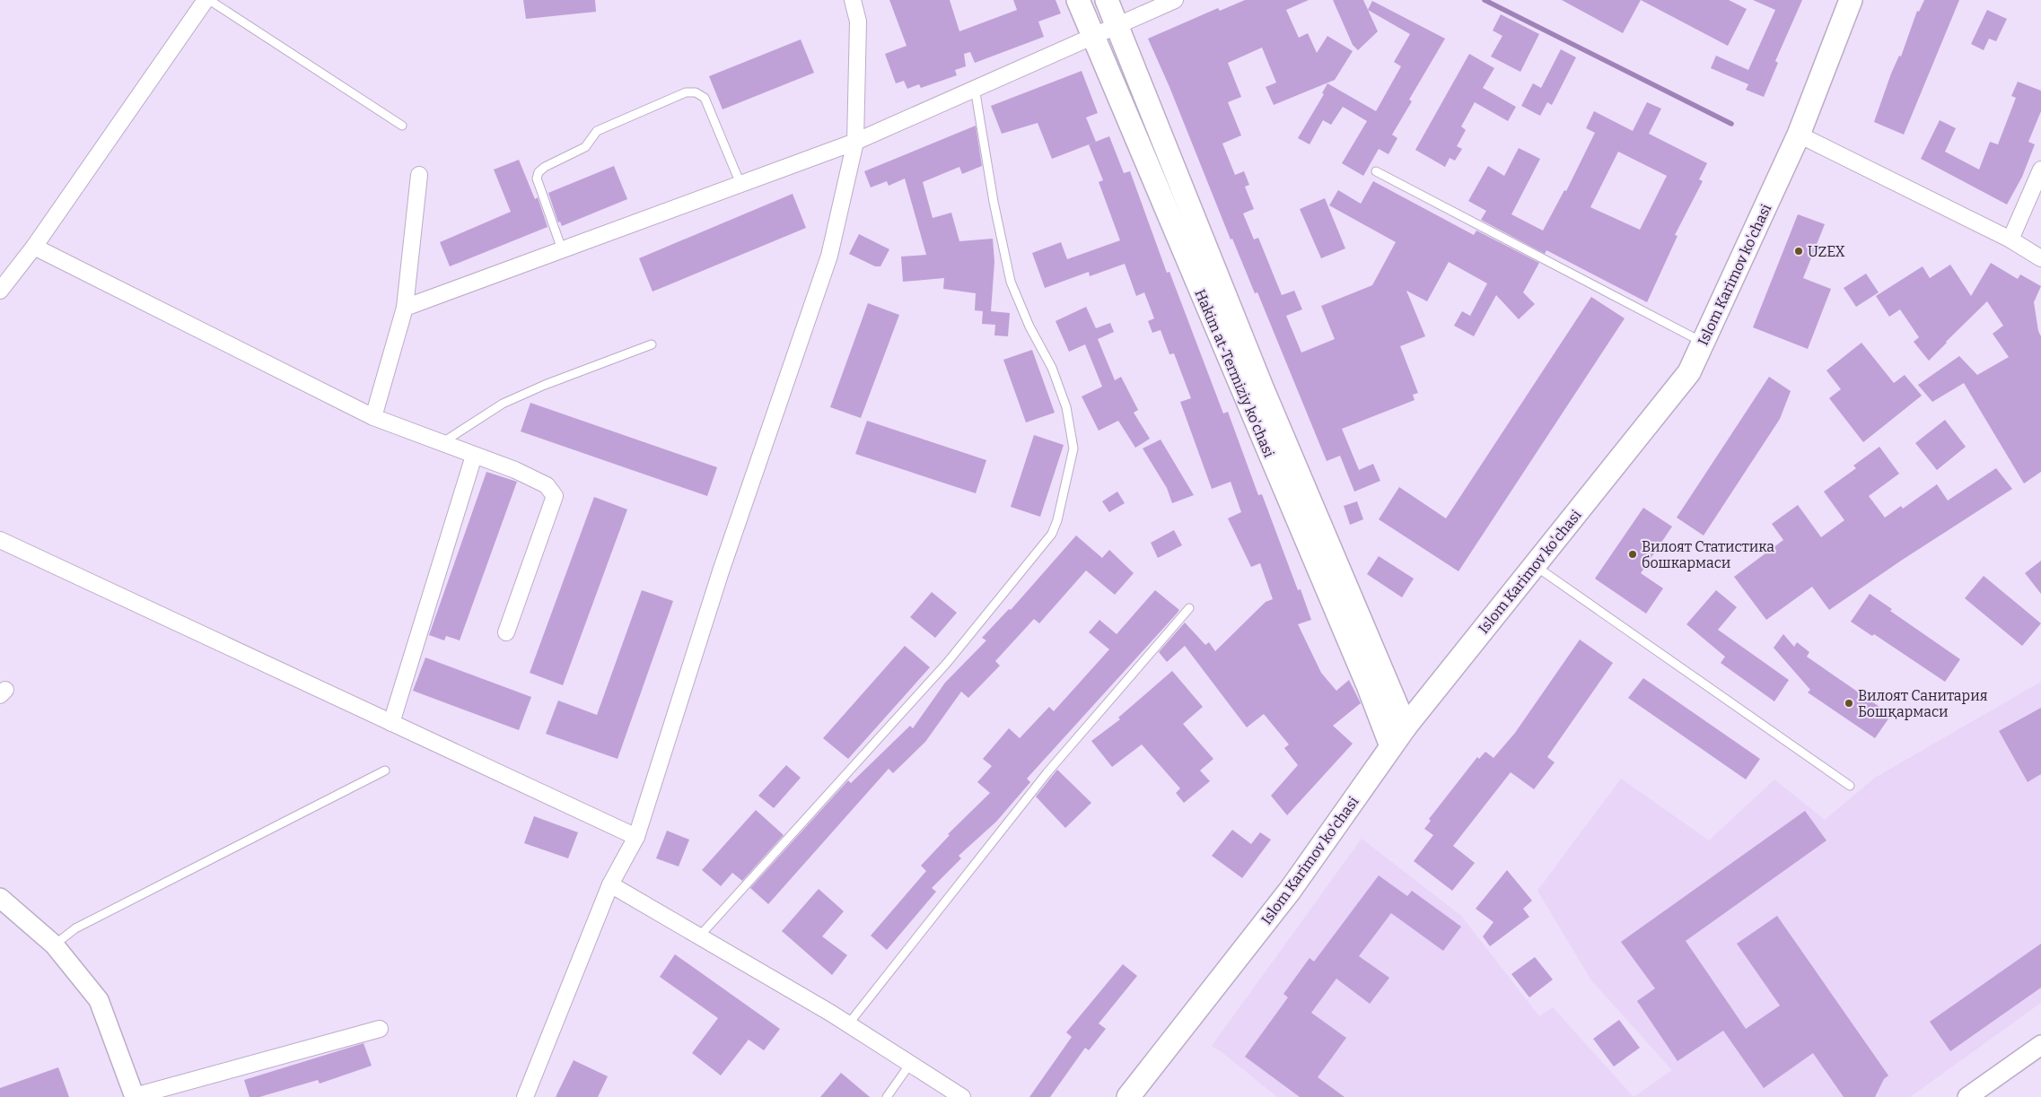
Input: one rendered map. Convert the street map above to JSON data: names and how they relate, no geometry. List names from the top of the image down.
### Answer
{
  "streets": {
    "main road": ["Islom Karimov ko'chasi", "Hakim at-Termiziy ko'chasi"]
  },
  "crossings": [
    ["Islom Karimov ko'chasi", "Hakim at-Termiziy ko'chasi"]
  ],
  "places": ["UZEX", "Вилоят Статистика бошкармаси", "Вилоят Санитария Бошқармаси"]
}
